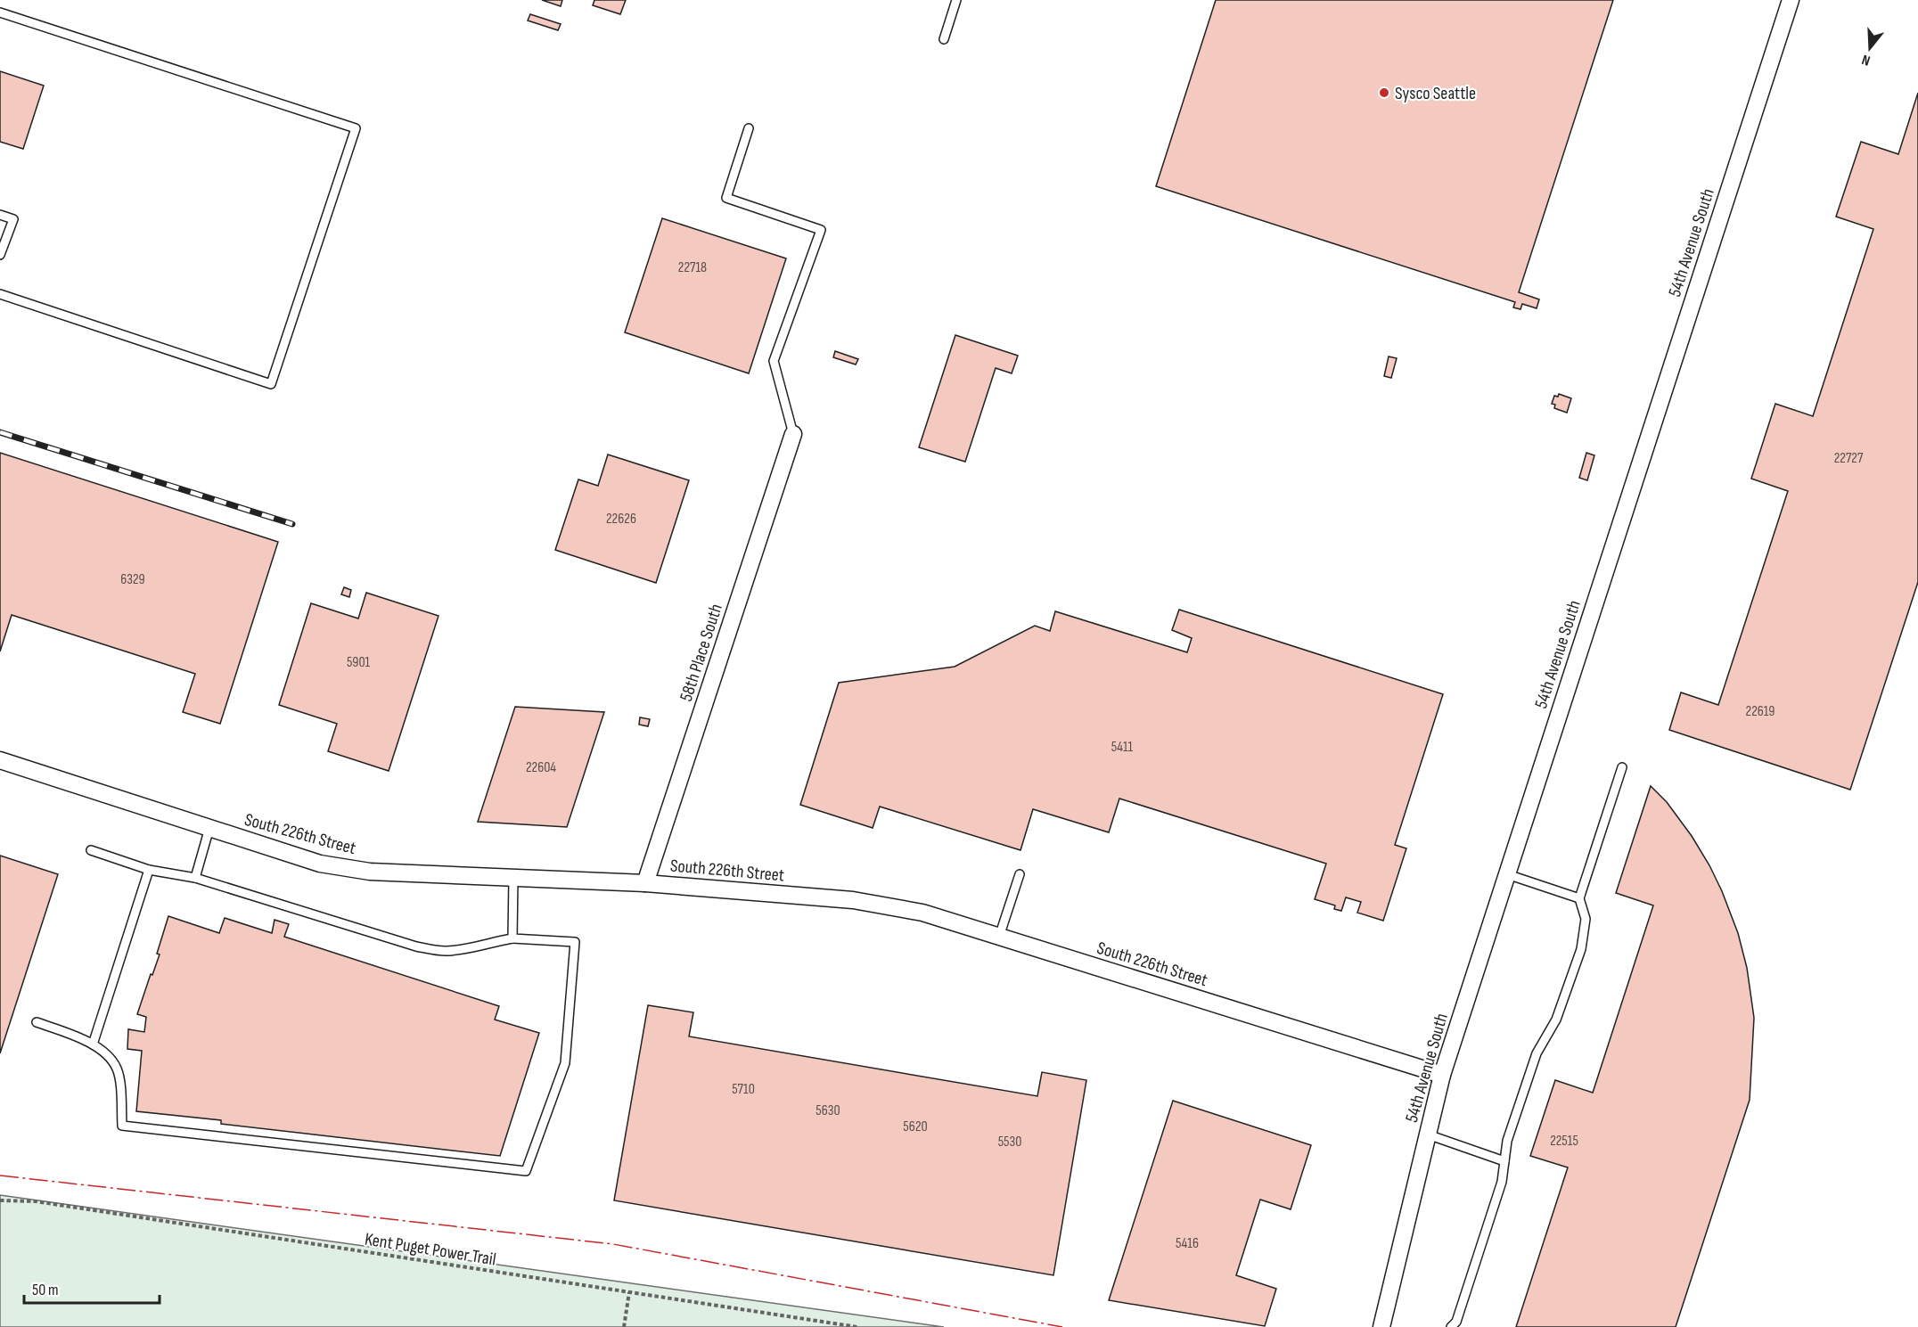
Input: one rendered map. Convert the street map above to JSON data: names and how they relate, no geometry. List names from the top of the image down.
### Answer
{
  "streets": {
    "street": ["54th Avenue South", "58th Place South", "South 226th Street"],
    "path": ["Kent Puget Power Trail"]
  },
  "crossings": [
    ["54th Avenue South", "South 226th Street"],
    ["58th Place South", "South 226th Street"]
  ],
  "places": ["Sysco Seattle"],
  "house_numbers": [
    "22718",
    "22727",
    "22626",
    "6329",
    "5901",
    "22619",
    "5411",
    "22604",
    "5710",
    "5630",
    "5620",
    "22515",
    "5530",
    "5416"
  ],
  "scale_bar": "50 m",
  "north": "bottom"
}
